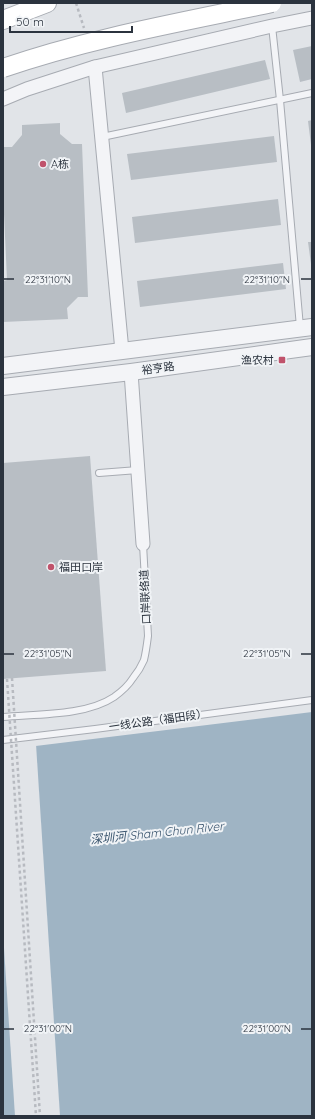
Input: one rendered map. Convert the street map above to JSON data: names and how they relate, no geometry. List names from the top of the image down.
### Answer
{
  "streets": {
    "street": ["裕亨路", "口岸联络道"],
    "lane": ["一线公路（福田段）"]
  },
  "crossings": [
    ["裕亨路", "口岸联络道"]
  ],
  "water": ["深圳河 Sham Chun River"],
  "places": {
    "other": ["A栋", "福田口岸"],
    "transit": ["渔农村"]
  },
  "scale_bar": "50 m",
  "coordinates": ["22°31'10\"N", "22°31'05\"N", "22°31'00\"N"]
}
